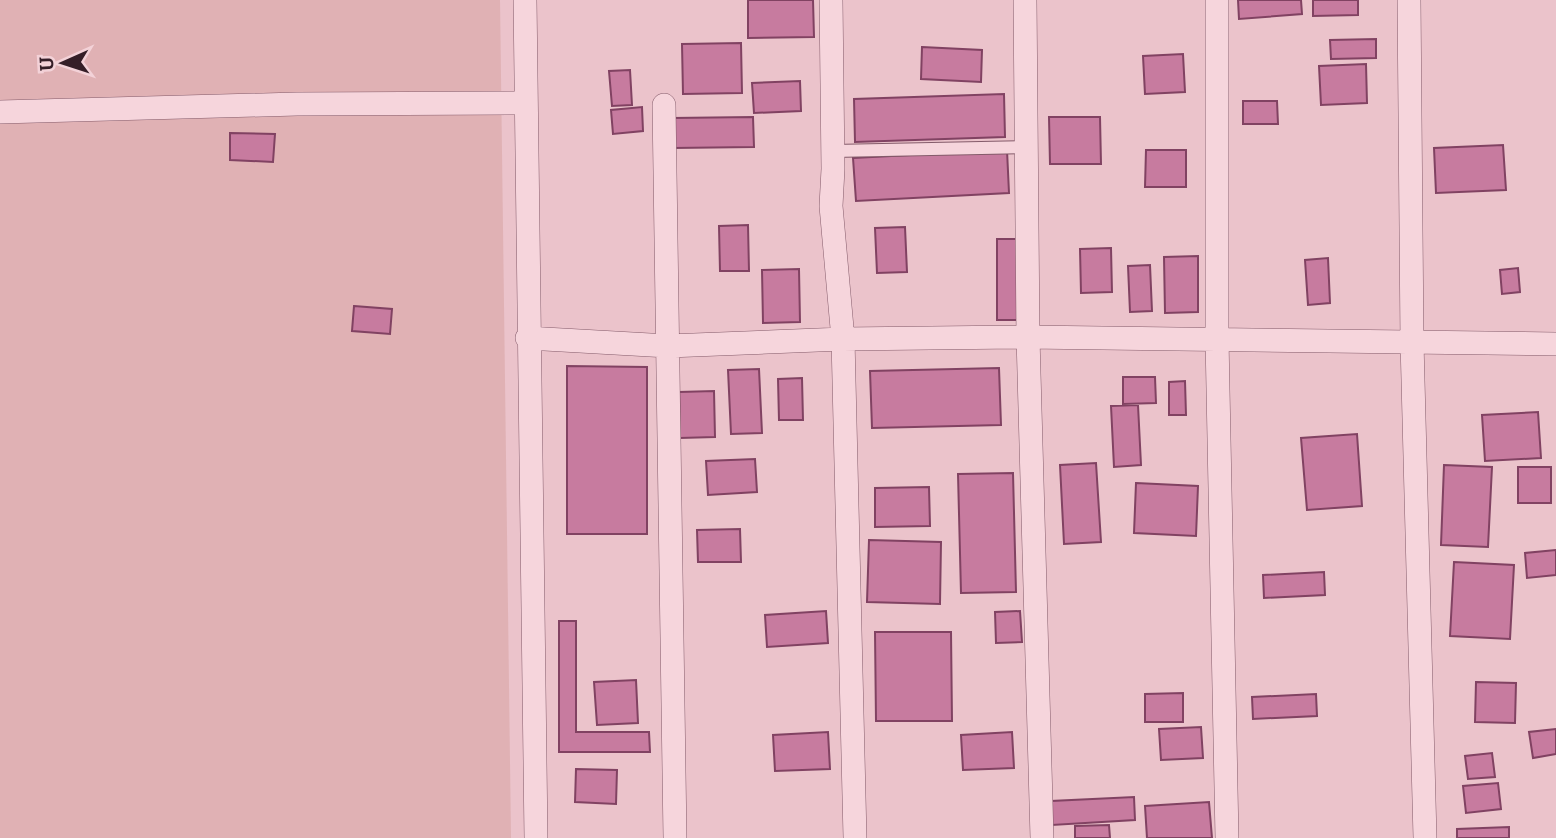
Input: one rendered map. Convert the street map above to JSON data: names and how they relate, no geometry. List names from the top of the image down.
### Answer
{
  "north": "left"
}
